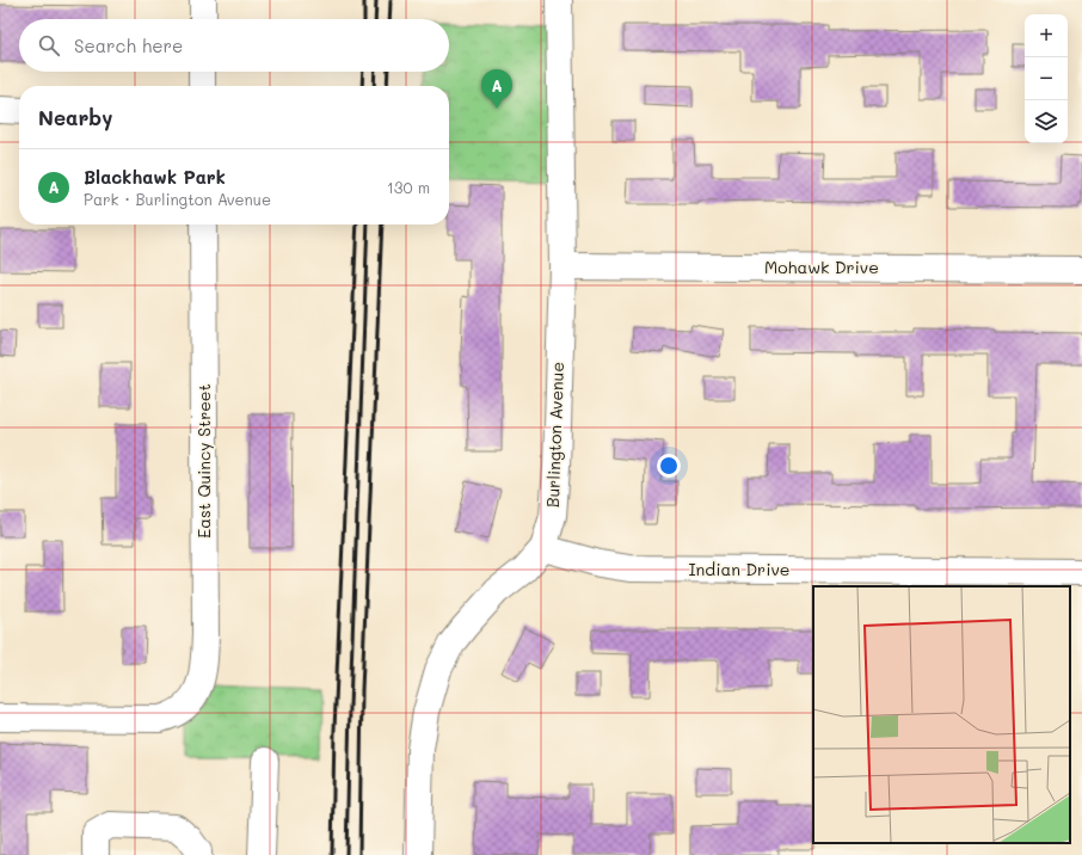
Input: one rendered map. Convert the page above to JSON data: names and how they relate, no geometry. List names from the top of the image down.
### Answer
{
  "streets": {
    "street": [
      "Mohawk Drive",
      "Burlington Avenue",
      "East Quincy Street",
      "Indian Drive"
    ]
  },
  "crossings": [
    ["Mohawk Drive", "Burlington Avenue"],
    ["Burlington Avenue", "Indian Drive"]
  ],
  "page": {
    "map_buttons": ["+", "−"],
    "search": "Search here",
    "pins": "A",
    "heading": "Nearby",
    "list": [
      {
        "mark": "A",
        "name": "Blackhawk Park",
        "note": "Park · Burlington Avenue",
        "value": "130 m"
      }
    ]
  }
}
